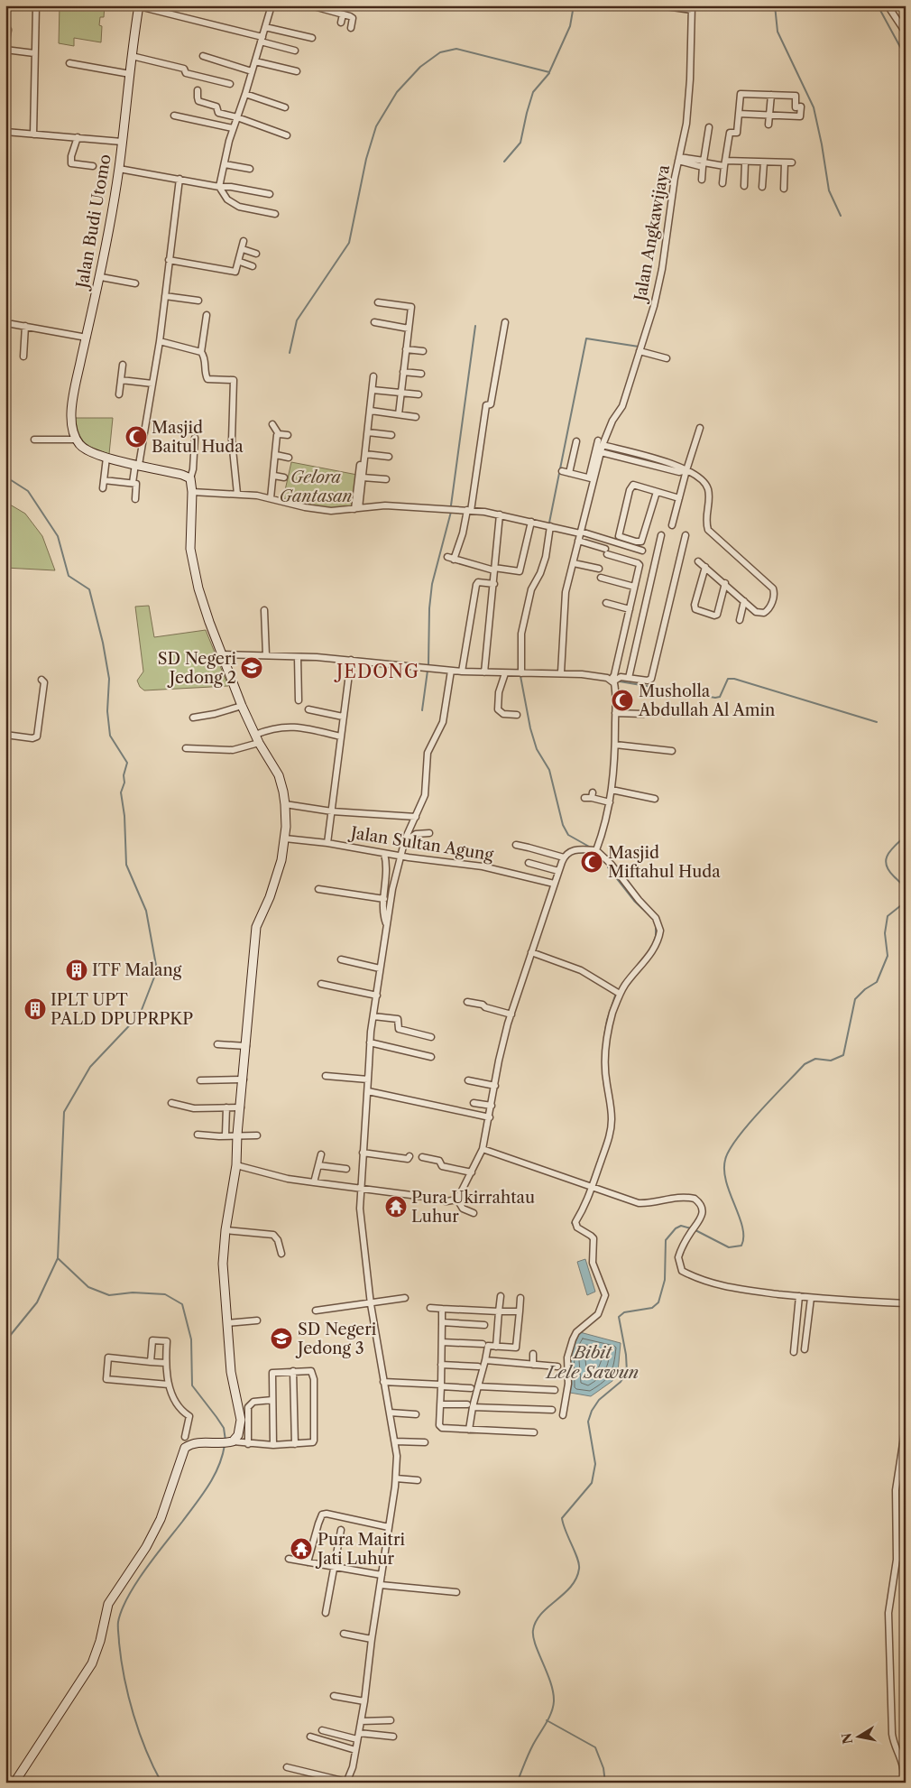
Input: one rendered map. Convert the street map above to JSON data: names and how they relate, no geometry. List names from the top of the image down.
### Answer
{
  "streets": {
    "street": ["Jalan Budi Utomo", "Jalan Angkawijaya", "Jalan Sultan Agung"]
  },
  "districts": ["JEDONG"],
  "water": ["Bibit Lele Sawun"],
  "parks": ["Gelora Gantasan"],
  "places": {
    "mosque": ["Masjid Baitul Huda", "Musholla Abdullah Al Amin", "Masjid Miftahul Huda"],
    "school or university": ["SD Negeri Jedong 2", "SD Negeri Jedong 3"],
    "building": ["ITF Malang", "IPLT UPT PALD DPUPRPKP"],
    "temple": ["Pura Ukirrahtau Luhur", "Pura Maitri Jati Luhur"]
  },
  "north": "left"
}
